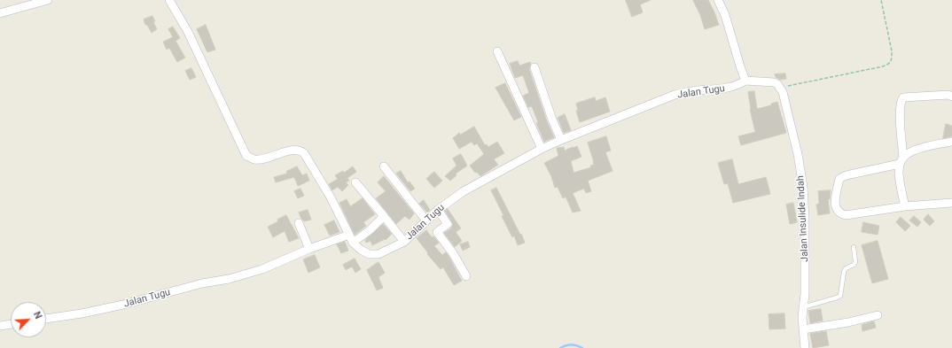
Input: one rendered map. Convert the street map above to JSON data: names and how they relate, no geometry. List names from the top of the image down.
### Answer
{
  "streets": {
    "street": ["Jalan Tugu", "Jalan Insulide Indah"]
  },
  "north": "top right"
}
